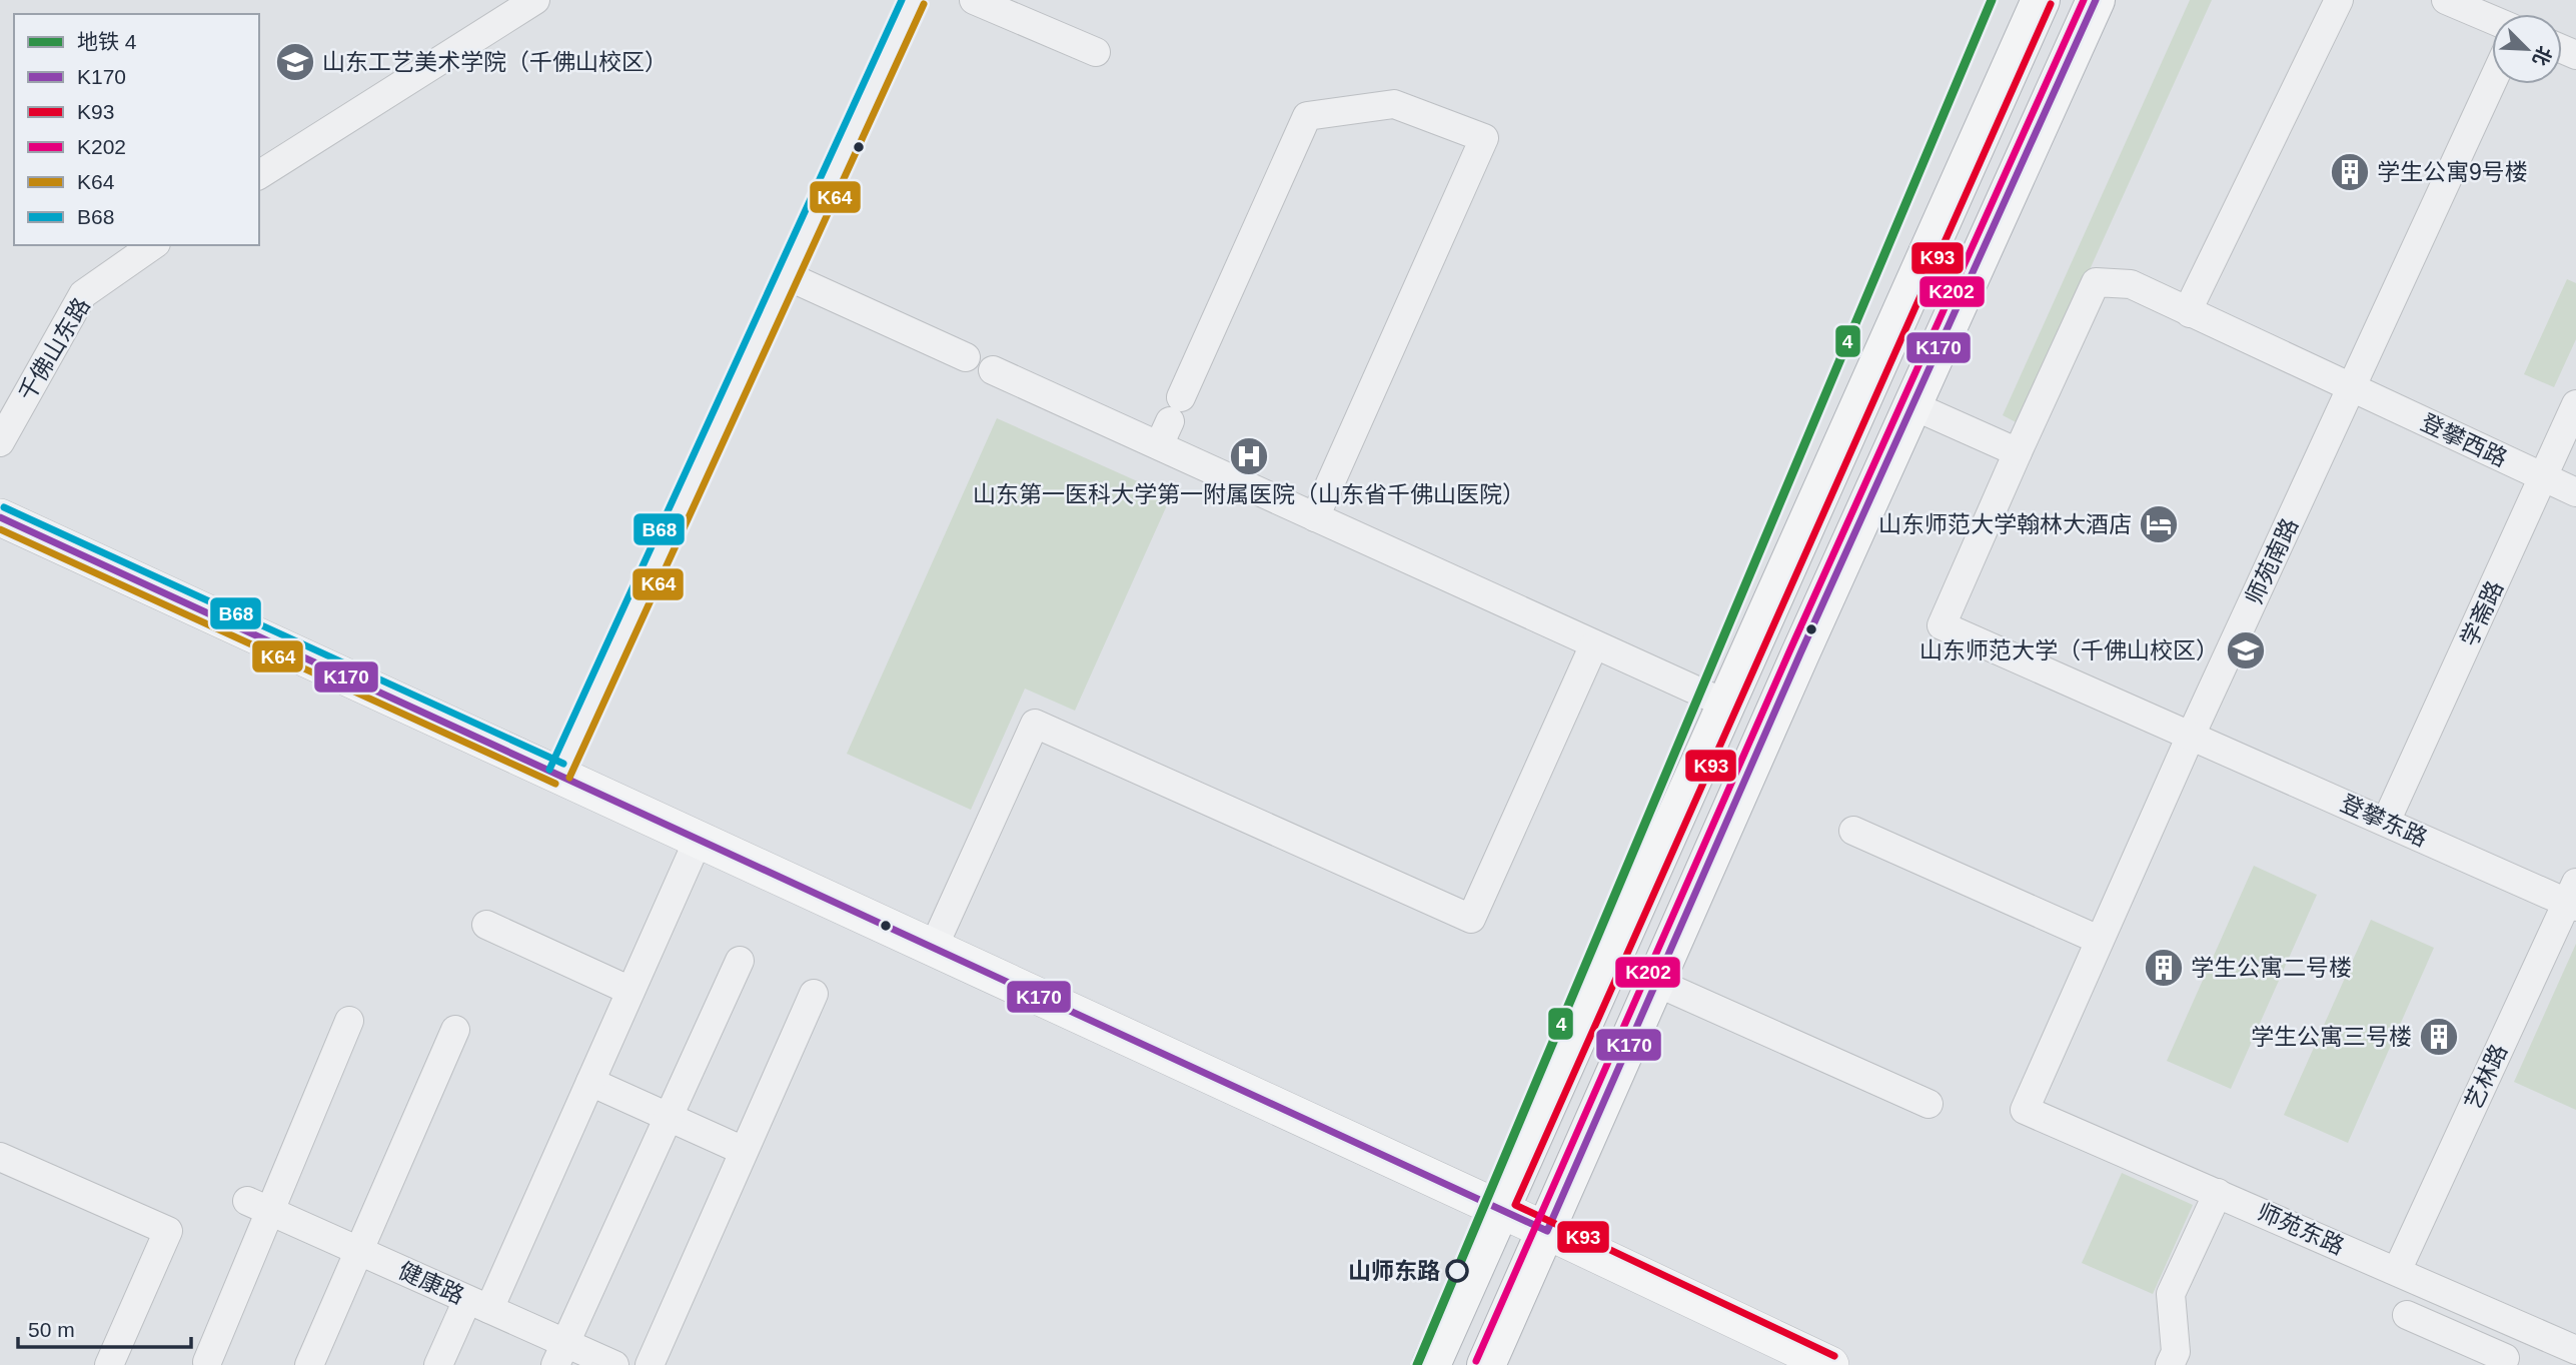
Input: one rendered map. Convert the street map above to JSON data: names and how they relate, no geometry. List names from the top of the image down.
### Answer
{
  "streets": {
    "street": [
      "千佛山东路",
      "登攀西路",
      "师苑南路",
      "学斋路",
      "登攀东路",
      "艺林路",
      "师苑东路",
      "健康路"
    ]
  },
  "crossings": [
    ["登攀西路", "师苑南路"],
    ["登攀西路", "学斋路"],
    ["登攀西路", "登攀东路"],
    ["师苑南路", "登攀东路"],
    ["师苑南路", "师苑东路"],
    ["学斋路", "登攀东路"],
    ["登攀东路", "艺林路"],
    ["艺林路", "师苑东路"]
  ],
  "places": {
    "school or university": ["山东工艺美术学院（千佛山校区）", "山东师范大学（千佛山校区）"],
    "building": ["学生公寓9号楼", "学生公寓二号楼", "学生公寓三号楼"],
    "hospital": ["山东第一医科大学第一附属医院（山东省千佛山医院）"],
    "hotel": ["山东师范大学翰林大酒店"],
    "other": ["山师东路"]
  },
  "lines": [
    "metro line 4",
    "transit line K170",
    "transit line K202",
    "transit line B68",
    "transit line K93",
    "transit line K64"
  ],
  "legend": [
    "地铁 4",
    "K170",
    "K93",
    "K202",
    "K64",
    "B68"
  ],
  "scale_bar": "50 m",
  "north": "bottom right"
}
